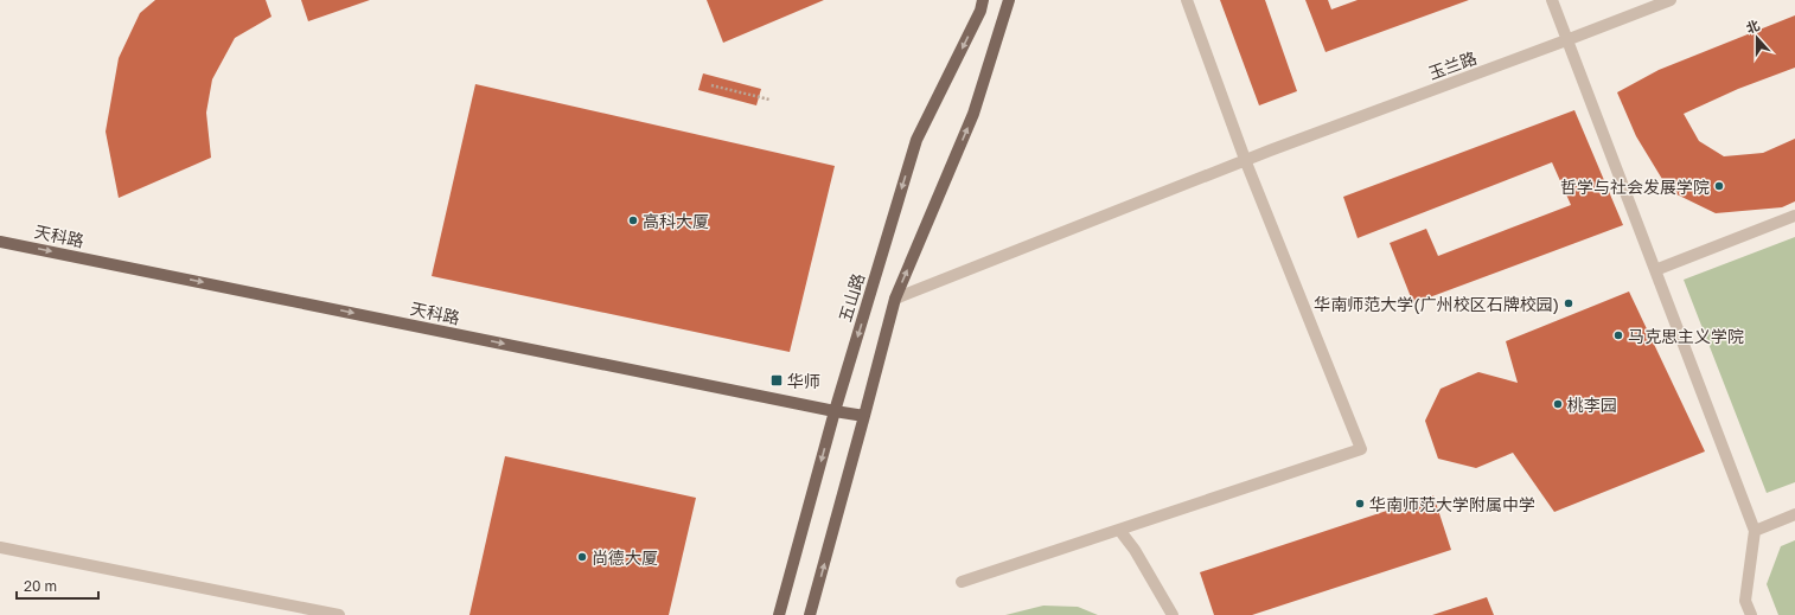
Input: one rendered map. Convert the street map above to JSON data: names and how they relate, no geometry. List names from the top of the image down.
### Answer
{
  "streets": {
    "main road": ["天科路", "五山路"],
    "street": ["玉兰路"]
  },
  "crossings": [
    ["天科路", "五山路"]
  ],
  "one_way": ["天科路"],
  "places": {
    "other": [
      "哲学与社会发展学院",
      "高科大厦",
      "华南师范大学(广州校区石牌校园)",
      "马克思主义学院",
      "桃李园",
      "华南师范大学附属中学",
      "尚德大厦"
    ],
    "transit": ["华师"]
  },
  "scale_bar": "20 m",
  "north": "top"
}
